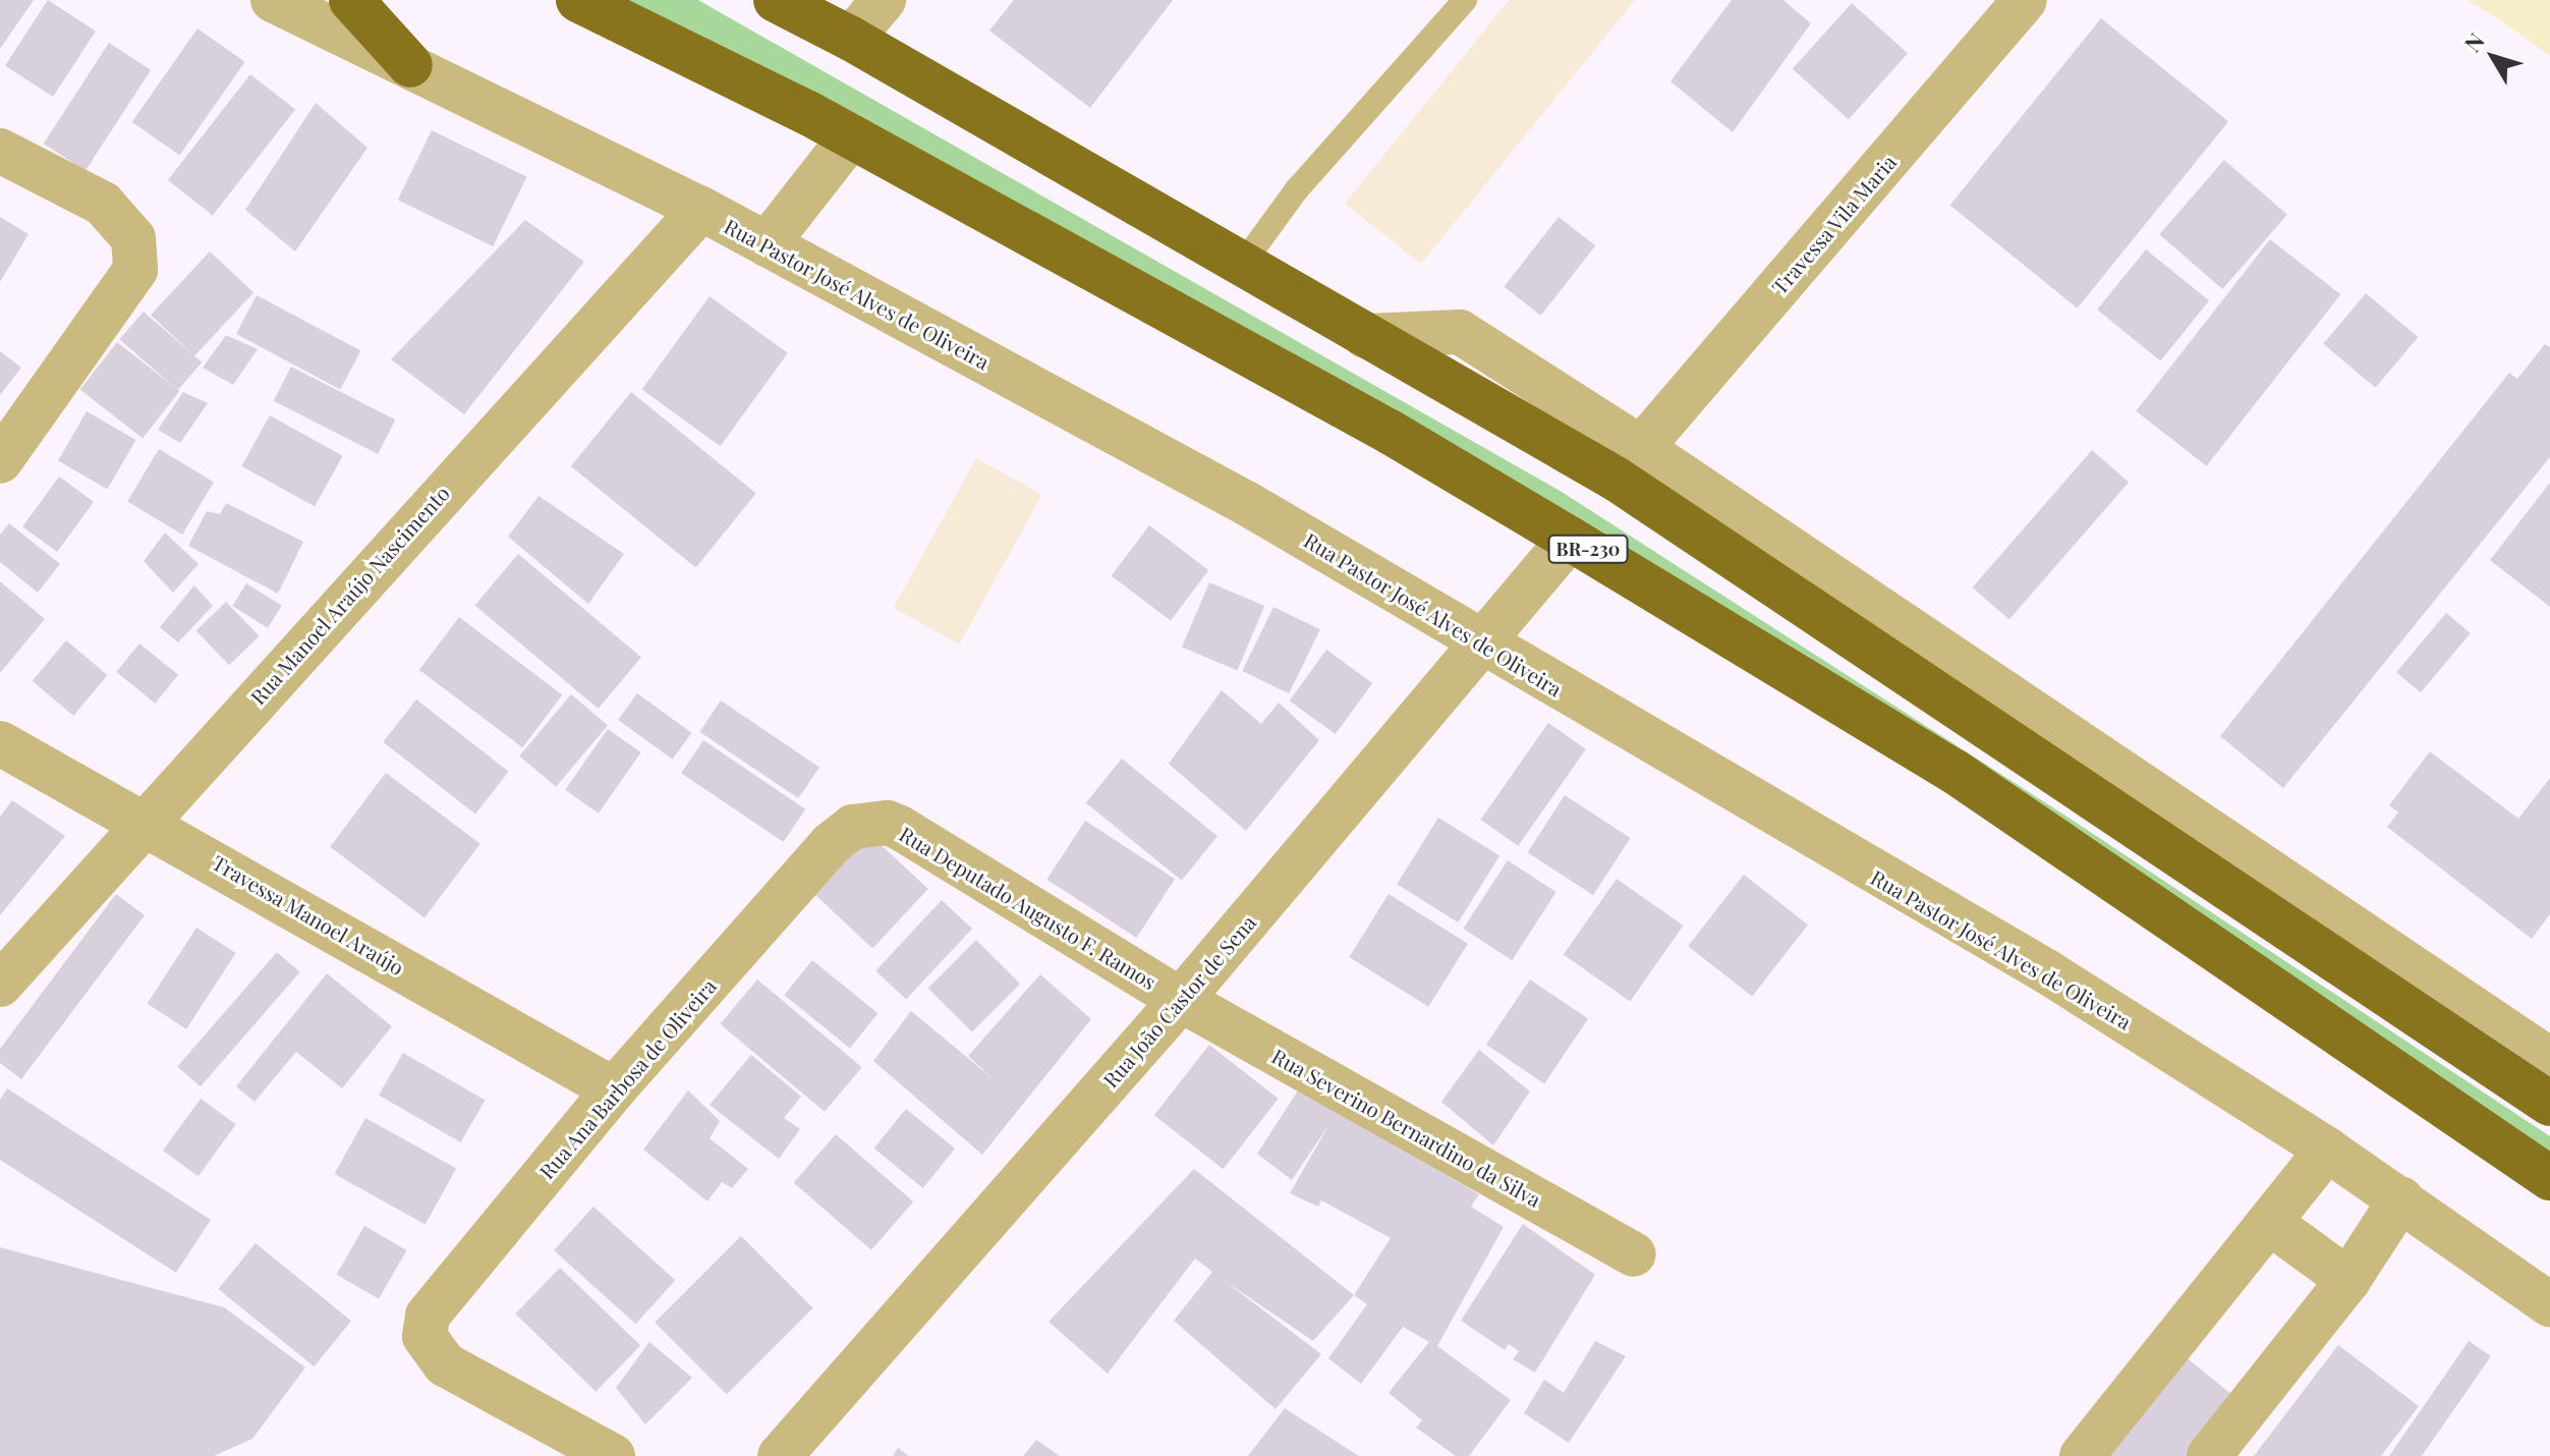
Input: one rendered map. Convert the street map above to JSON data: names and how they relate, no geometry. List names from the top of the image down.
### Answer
{
  "streets": {
    "highway": ["BR-230"],
    "street": [
      "Travessa Vila Maria",
      "Rua Pastor José Alves de Oliveira",
      "Rua Manoel Araújo Nascimento",
      "Rua Deputado Augusto F. Ramos",
      "Travessa Manoel Araújo",
      "Rua João Castor de Sena",
      "Rua Ana Barbosa de Oliveira",
      "Rua Severino Bernardino da Silva"
    ]
  },
  "crossings": [
    ["Rua Pastor José Alves de Oliveira", "Rua Manoel Araújo Nascimento"],
    ["Rua Pastor José Alves de Oliveira", "Rua João Castor de Sena"],
    ["BR-230", "Rua João Castor de Sena"],
    ["Rua Manoel Araújo Nascimento", "Travessa Manoel Araújo"],
    ["Rua Deputado Augusto F. Ramos", "Rua João Castor de Sena"],
    ["Rua Deputado Augusto F. Ramos", "Rua Ana Barbosa de Oliveira"],
    ["Rua Deputado Augusto F. Ramos", "Rua Severino Bernardino da Silva"],
    ["Travessa Manoel Araújo", "Rua Ana Barbosa de Oliveira"],
    ["Rua João Castor de Sena", "Rua Severino Bernardino da Silva"]
  ],
  "north": "top left"
}
